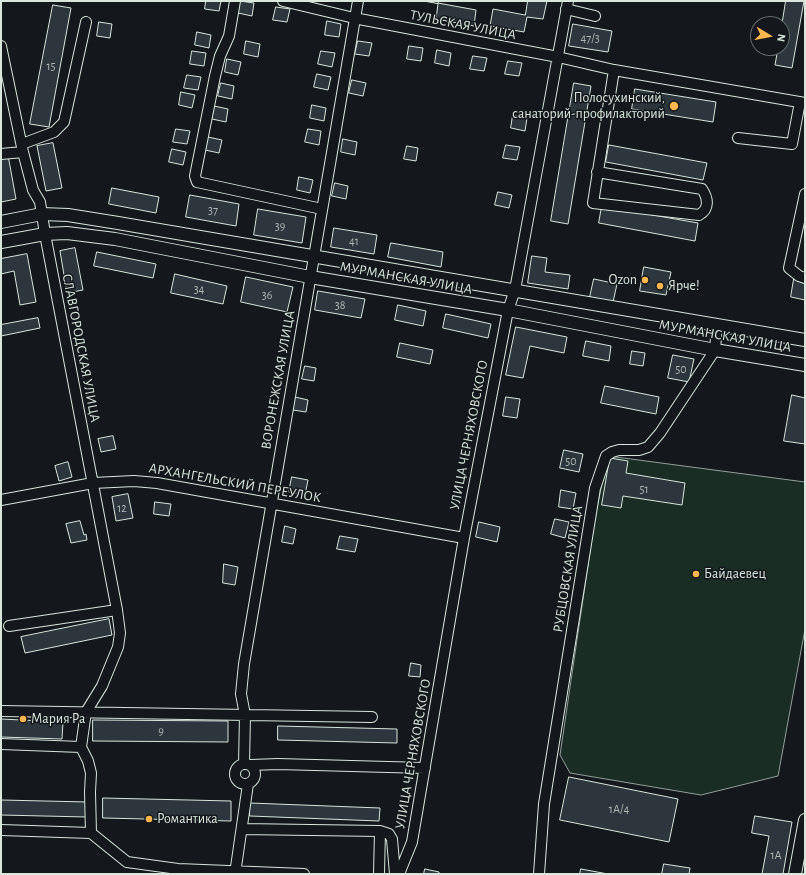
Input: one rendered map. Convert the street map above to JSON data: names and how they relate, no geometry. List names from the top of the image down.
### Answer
{
  "streets": {
    "main road": ["МУРМАНСКАЯ УЛИЦА"],
    "street": [
      "ТУЛЬСКАЯ УЛИЦА",
      "СЛАВГОРОДСКАЯ УЛИЦА",
      "ВОРОНЕЖСКАЯ УЛИЦА",
      "УЛИЦА ЧЕРНЯХОВСКОГО",
      "АРХАНГЕЛЬСКИЙ ПЕРЕУЛОК",
      "РУБЦОВСКАЯ УЛИЦА"
    ]
  },
  "crossings": [
    ["ТУЛЬСКАЯ УЛИЦА", "ВОРОНЕЖСКАЯ УЛИЦА"],
    ["ТУЛЬСКАЯ УЛИЦА", "УЛИЦА ЧЕРНЯХОВСКОГО"],
    ["МУРМАНСКАЯ УЛИЦА", "СЛАВГОРОДСКАЯ УЛИЦА"],
    ["МУРМАНСКАЯ УЛИЦА", "ВОРОНЕЖСКАЯ УЛИЦА"],
    ["МУРМАНСКАЯ УЛИЦА", "УЛИЦА ЧЕРНЯХОВСКОГО"],
    ["МУРМАНСКАЯ УЛИЦА", "РУБЦОВСКАЯ УЛИЦА"],
    ["СЛАВГОРОДСКАЯ УЛИЦА", "АРХАНГЕЛЬСКИЙ ПЕРЕУЛОК"],
    ["ВОРОНЕЖСКАЯ УЛИЦА", "АРХАНГЕЛЬСКИЙ ПЕРЕУЛОК"],
    ["УЛИЦА ЧЕРНЯХОВСКОГО", "АРХАНГЕЛЬСКИЙ ПЕРЕУЛОК"]
  ],
  "places": [
    "Полосухинский, санаторий-профилакторий",
    "Ozon",
    "Ярче!",
    "Байдаевец",
    "Мария Ра",
    "Романтика"
  ],
  "house_numbers": [
    "47/3",
    "15",
    "37",
    "39",
    "41",
    "34",
    "36",
    "38",
    "50",
    "50",
    "51",
    "12",
    "9",
    "1А/4",
    "1А"
  ],
  "north": "right"
}
